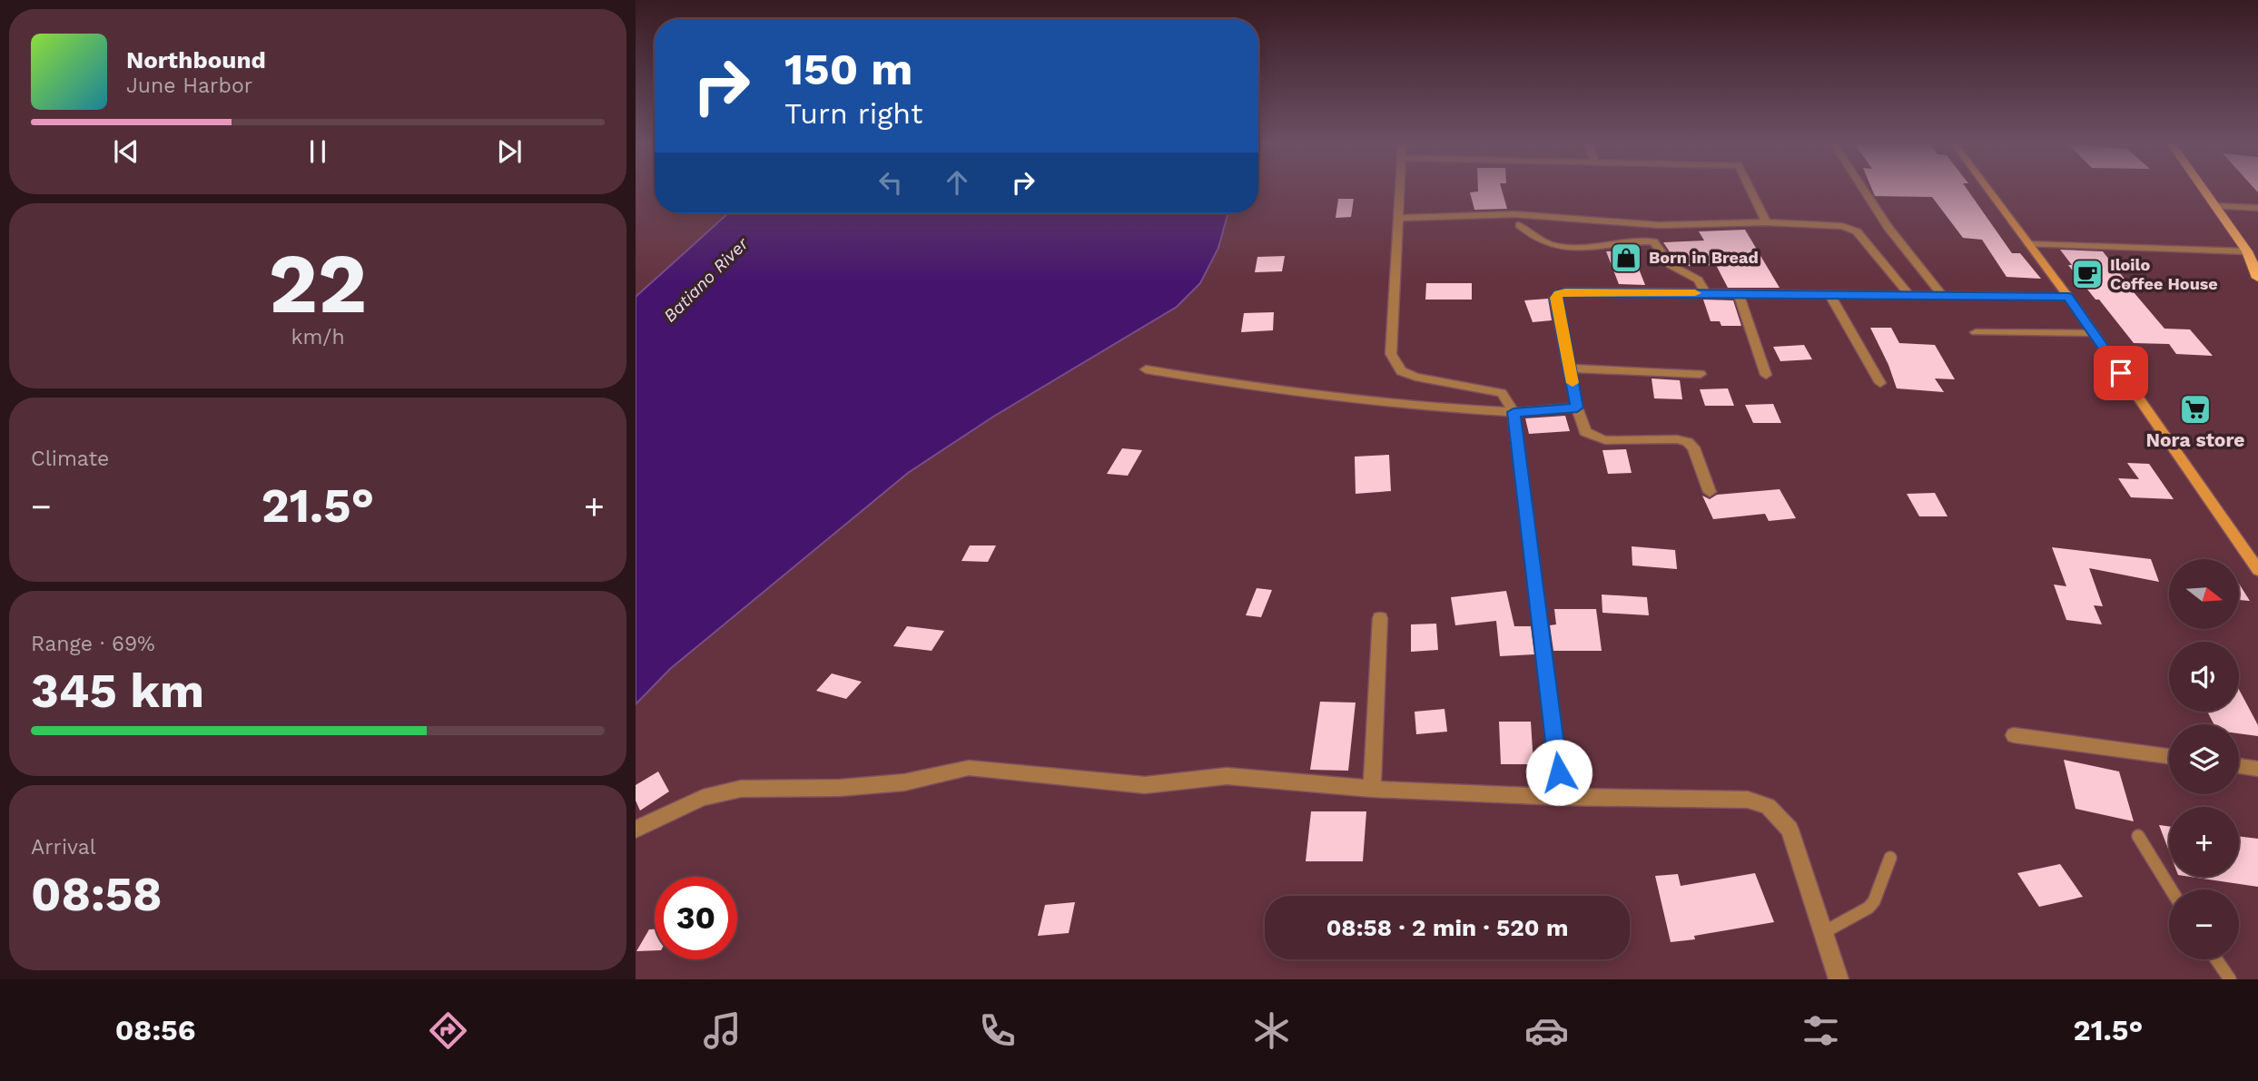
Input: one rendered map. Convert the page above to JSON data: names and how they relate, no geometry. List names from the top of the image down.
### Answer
{
  "water": ["Batiano River"],
  "places": {
    "shop": ["Born in Bread"],
    "cafe": ["Iloilo Coffee House"],
    "supermarket": ["Nora store"]
  },
  "north": "right",
  "page": {
    "turn": ["150 m", "Turn right"],
    "song": ["Northbound", "June Harbor"],
    "tile": [
      ["22", "km/h"],
      "Climate",
      ["Range · 69%", "345 km"],
      ["Arrival", "08:58"]
    ],
    "heat": ["−", "21.5°", "+"],
    "map_buttons": ["+", "−"],
    "limit": "30",
    "trip": "08:58 · 2 min · 520 m",
    "tabs": ["08:56", "21.5°"]
  }
}
